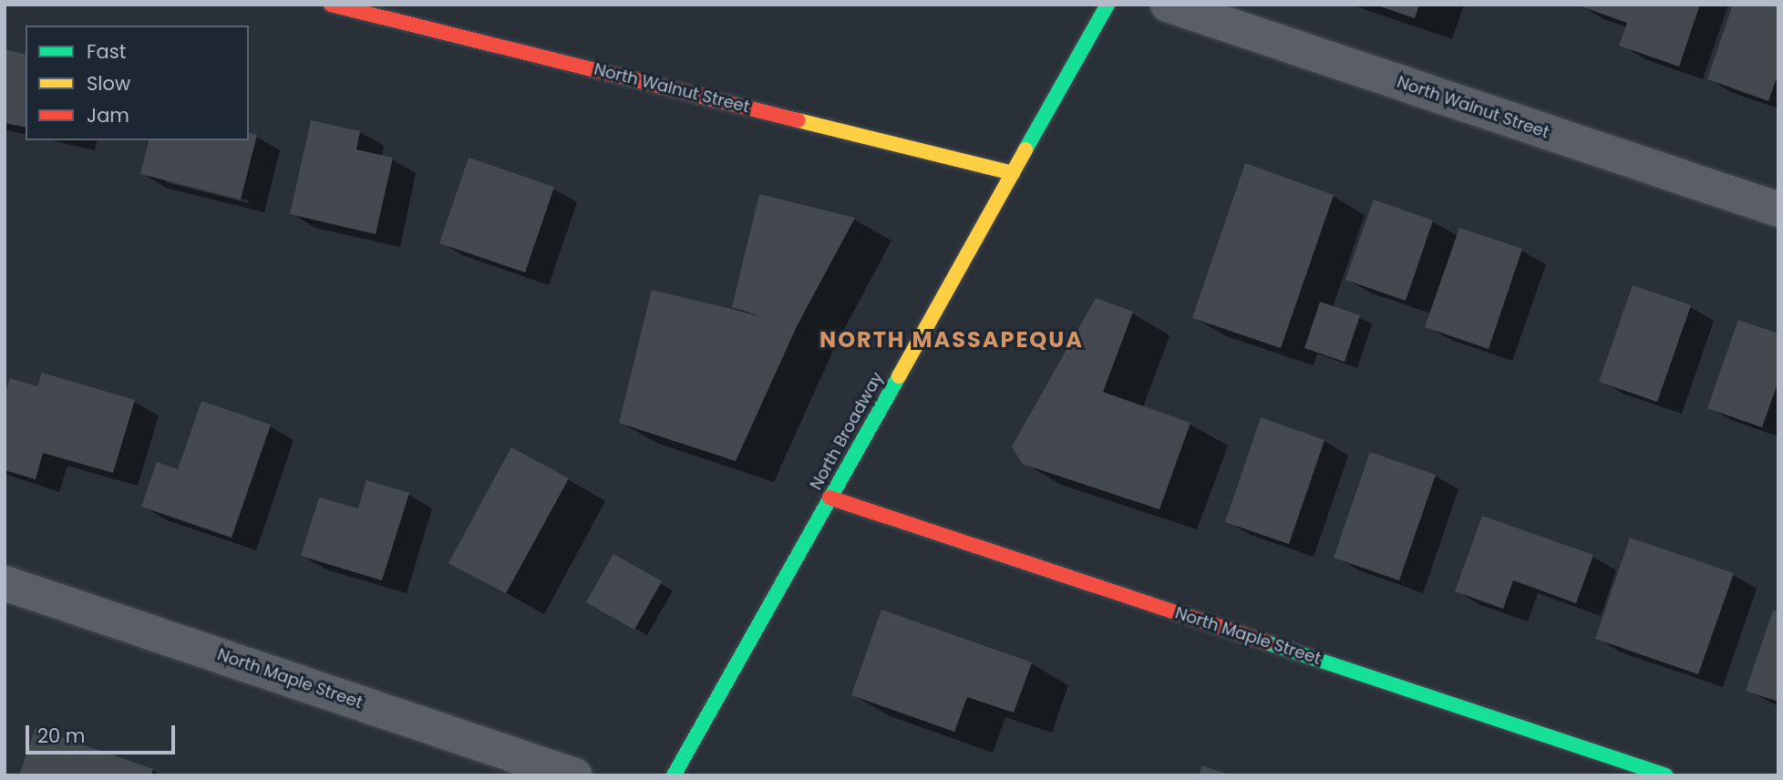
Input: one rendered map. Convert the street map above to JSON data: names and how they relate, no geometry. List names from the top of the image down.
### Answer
{
  "streets": {
    "street": ["North Walnut Street", "North Broadway", "North Maple Street"]
  },
  "crossings": [
    ["North Walnut Street", "North Broadway"],
    ["North Broadway", "North Maple Street"]
  ],
  "districts": ["NORTH MASSAPEQUA"],
  "legend": ["Fast", "Slow", "Jam"],
  "scale_bar": "20 m"
}
